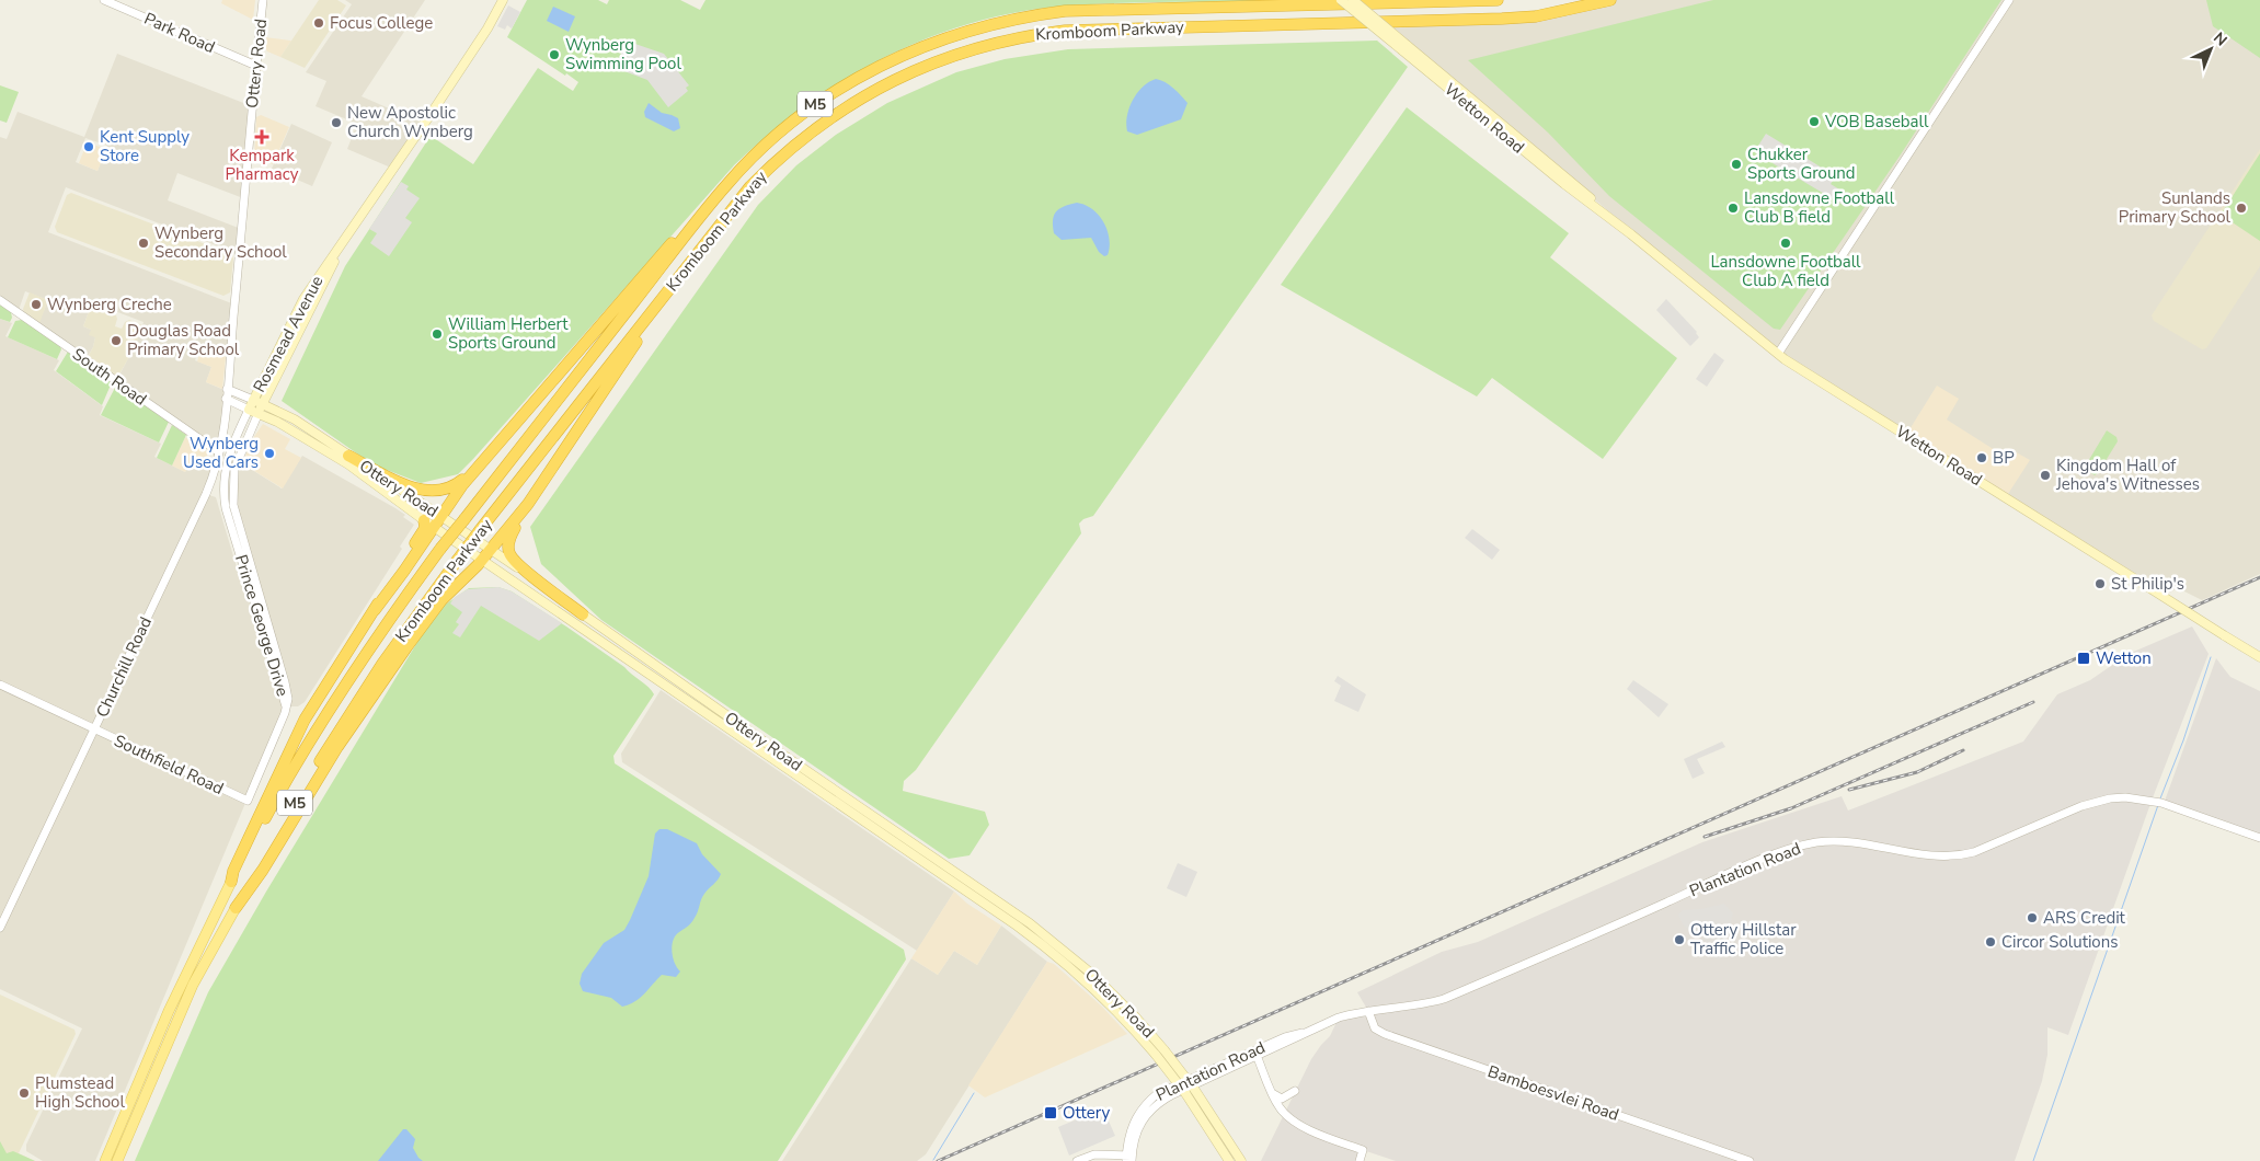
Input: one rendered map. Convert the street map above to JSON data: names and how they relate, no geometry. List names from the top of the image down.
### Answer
{
  "streets": {
    "highway": ["Kromboom Parkway", "M5"],
    "main road": ["Ottery Road", "Wetton Road", "Rosmead Avenue"],
    "street": [
      "Park Road",
      "South Road",
      "Prince George Drive",
      "Churchill Road",
      "Southfield Road",
      "Plantation Road",
      "Bamboesvlei Road"
    ]
  },
  "crossings": [
    ["Kromboom Parkway", "M5"],
    ["Park Road", "Ottery Road"],
    ["Ottery Road", "Rosmead Avenue"],
    ["Ottery Road", "Prince George Drive"],
    ["Ottery Road", "Churchill Road"],
    ["Rosmead Avenue", "Prince George Drive"],
    ["South Road", "Churchill Road"],
    ["Prince George Drive", "Southfield Road"],
    ["Churchill Road", "Southfield Road"],
    ["Plantation Road", "Bamboesvlei Road"]
  ],
  "places": {
    "other": [
      "Focus College",
      "Wynberg Swimming Pool",
      "VOB Baseball",
      "New Apostolic Church Wynberg",
      "Kent Supply Store",
      "Chukker Sports Ground",
      "Lansdowne Football Club B field",
      "Sunlands Primary School",
      "Wynberg Secondary School",
      "Lansdowne Football Club A field",
      "Wynberg Creche",
      "William Herbert Sports Ground",
      "Douglas Road Primary School",
      "Wynberg Used Cars",
      "BP",
      "Kingdom Hall of Jehova's Witnesses",
      "St Philip's",
      "ARS Credit",
      "Ottery Hillstar Traffic Police",
      "Circor Solutions",
      "Plumstead High School"
    ],
    "health": ["Kempark Pharmacy"],
    "transit": ["Wetton", "Ottery"]
  },
  "north": "top right"
}
